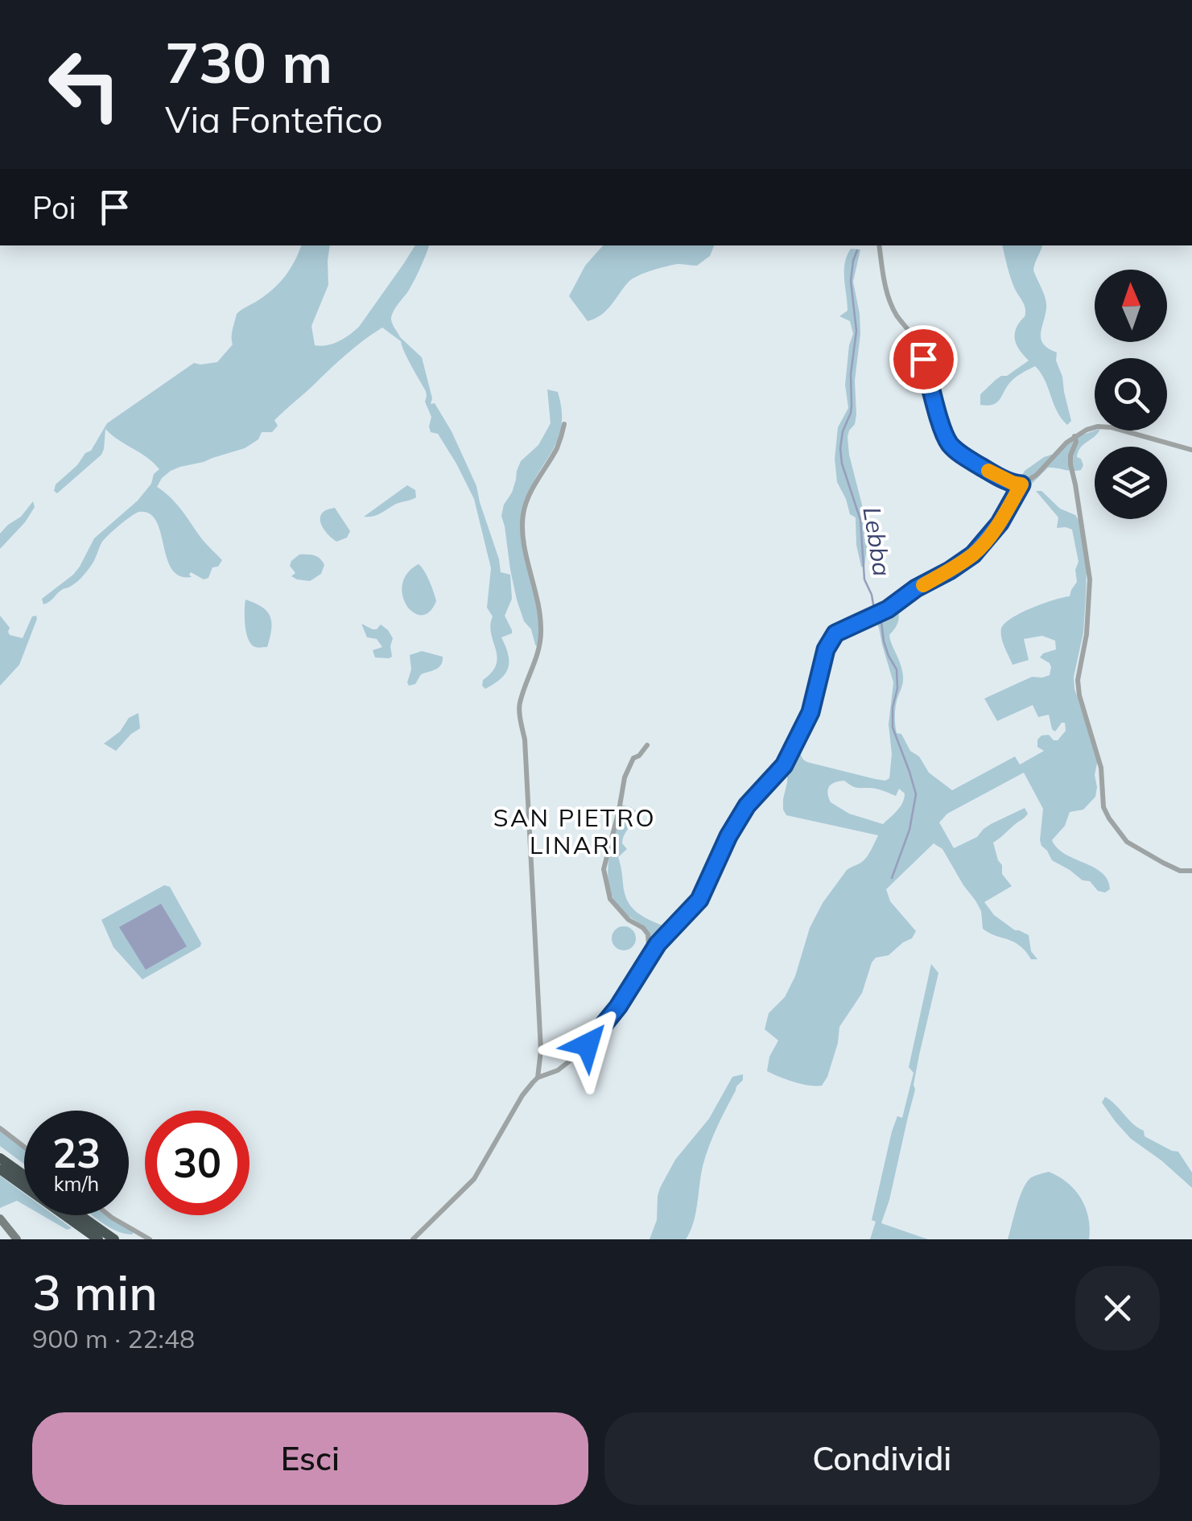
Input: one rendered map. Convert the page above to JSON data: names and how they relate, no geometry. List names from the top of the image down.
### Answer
{
  "districts": ["SAN PIETRO LINARI"],
  "water": ["Lebba"],
  "north": "top",
  "page": {
    "turn": ["730 m", "Via Fontefico"],
    "then": "Poi",
    "speed": "23 km/h",
    "limit": "30",
    "heading": ["3 min", "900 m · 22:48"],
    "buttons": ["Esci", "Condividi"]
  }
}
